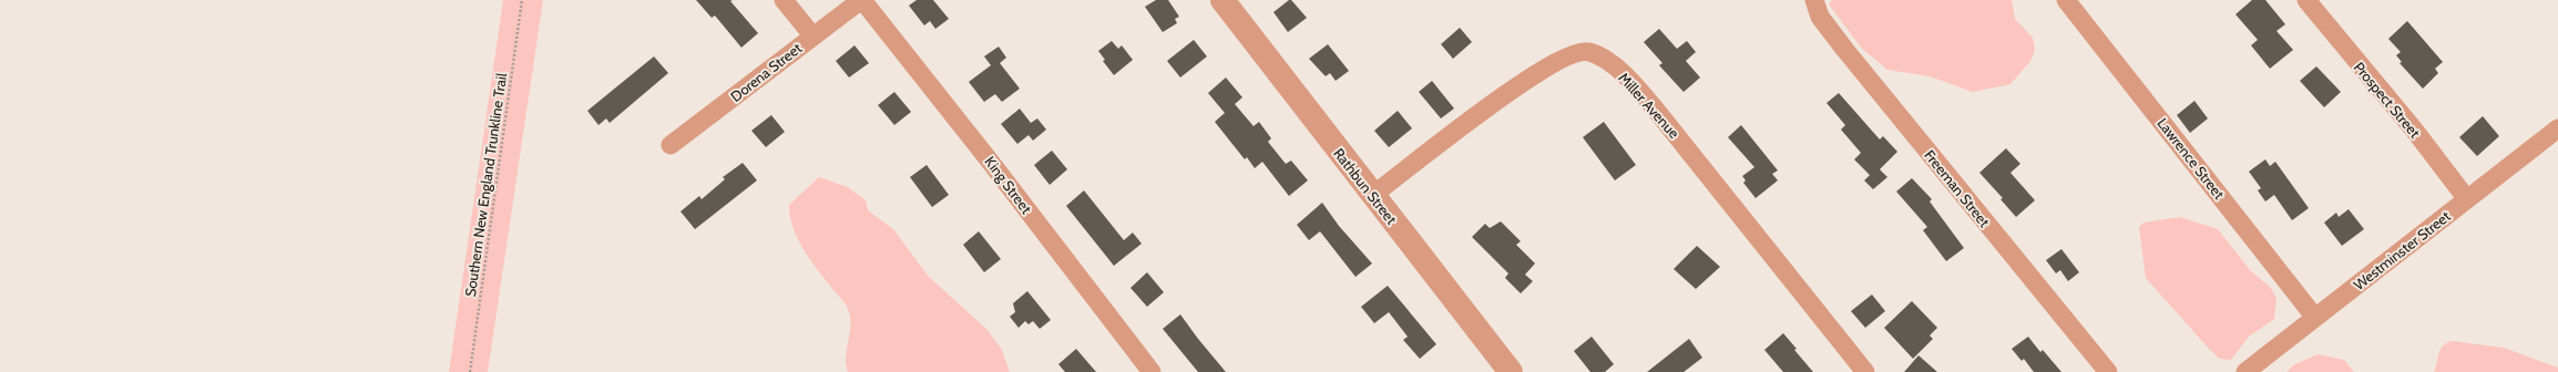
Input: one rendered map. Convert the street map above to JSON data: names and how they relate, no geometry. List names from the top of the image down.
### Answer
{
  "streets": {
    "street": [
      "Dorena Street",
      "Prospect Street",
      "Miller Avenue",
      "Lawrence Street",
      "King Street",
      "Rathbun Street",
      "Freeman Street",
      "Westminster Street"
    ],
    "path": ["Southern New England Trunkline Trail"]
  },
  "crossings": [
    ["Dorena Street", "King Street"],
    ["Prospect Street", "Westminster Street"],
    ["Miller Avenue", "Rathbun Street"],
    ["Lawrence Street", "Westminster Street"]
  ]
}
